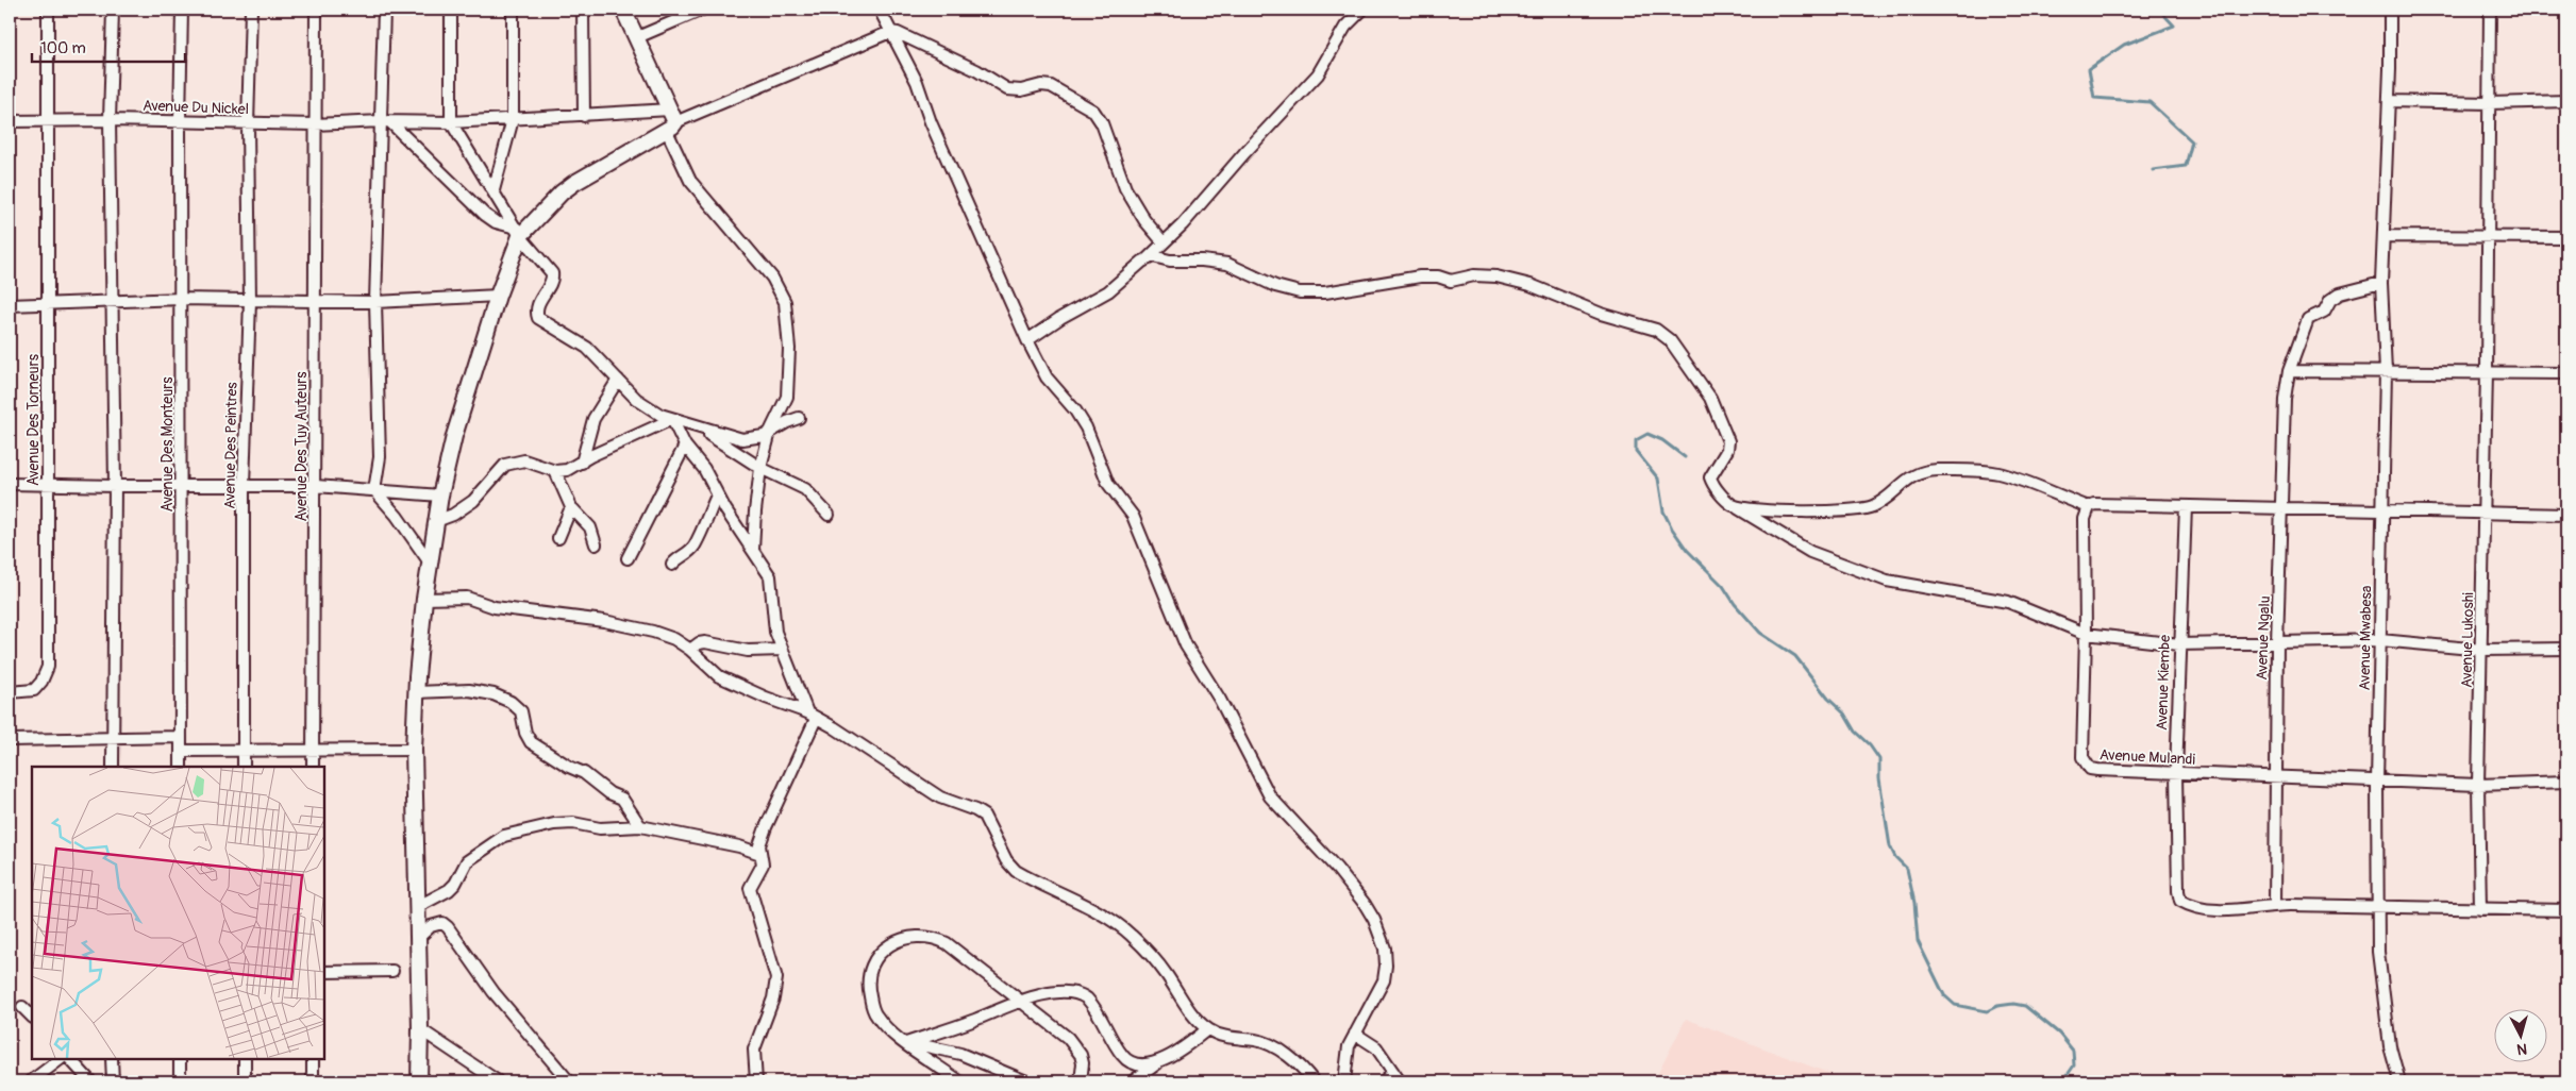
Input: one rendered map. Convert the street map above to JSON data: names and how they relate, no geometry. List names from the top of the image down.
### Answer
{
  "streets": {
    "street": [
      "Avenue Du Nickel",
      "Avenue Des Torneurs",
      "Avenue Des Monteurs",
      "Avenue Des Peintres",
      "Avenue Des Tuy Auteurs",
      "Avenue Ngalu",
      "Avenue Mwabesa",
      "Avenue Lukoshi",
      "Avenue Kiembe",
      "Avenue Mulandi"
    ]
  },
  "crossings": [
    ["Avenue Du Nickel", "Avenue Des Torneurs"],
    ["Avenue Du Nickel", "Avenue Des Monteurs"],
    ["Avenue Du Nickel", "Avenue Des Peintres"],
    ["Avenue Du Nickel", "Avenue Des Tuy Auteurs"],
    ["Avenue Ngalu", "Avenue Mwabesa"],
    ["Avenue Ngalu", "Avenue Kiembe"],
    ["Avenue Ngalu", "Avenue Mulandi"],
    ["Avenue Mwabesa", "Avenue Mulandi"],
    ["Avenue Lukoshi", "Avenue Mulandi"],
    ["Avenue Kiembe", "Avenue Mulandi"]
  ],
  "scale_bar": "100 m",
  "north": "bottom"
}
